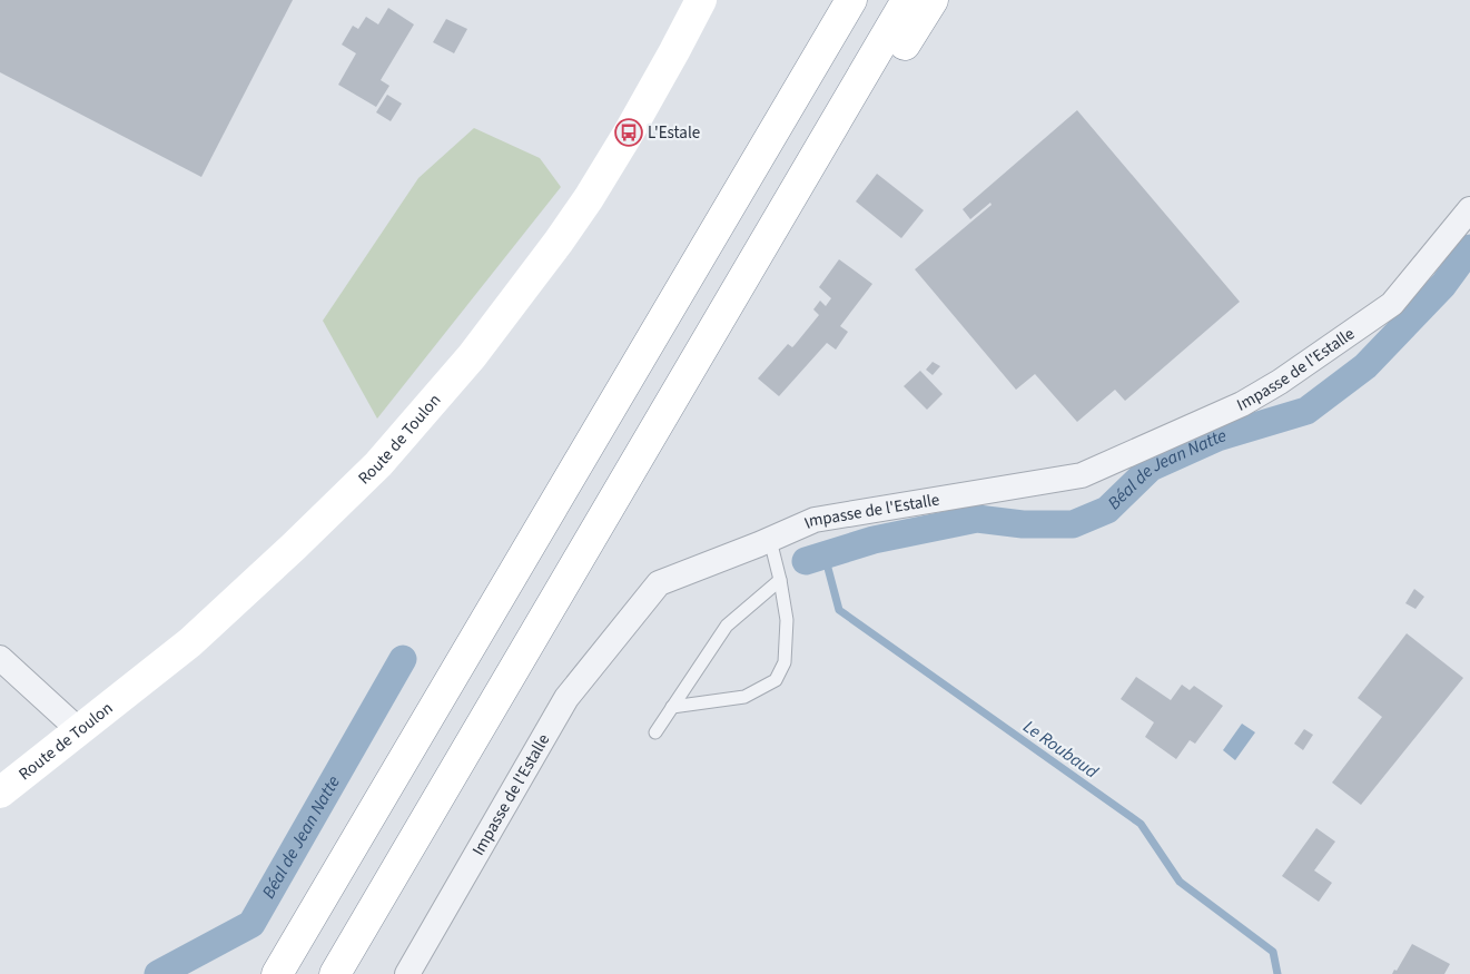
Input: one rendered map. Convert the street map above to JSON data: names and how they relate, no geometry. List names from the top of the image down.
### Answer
{
  "streets": {
    "main road": ["Route de Toulon"],
    "street": ["Impasse de l'Estalle"]
  },
  "water": ["Béal de Jean Natte", "Le Roubaud"],
  "places": {
    "bus stop": ["L'Estale"]
  }
}
